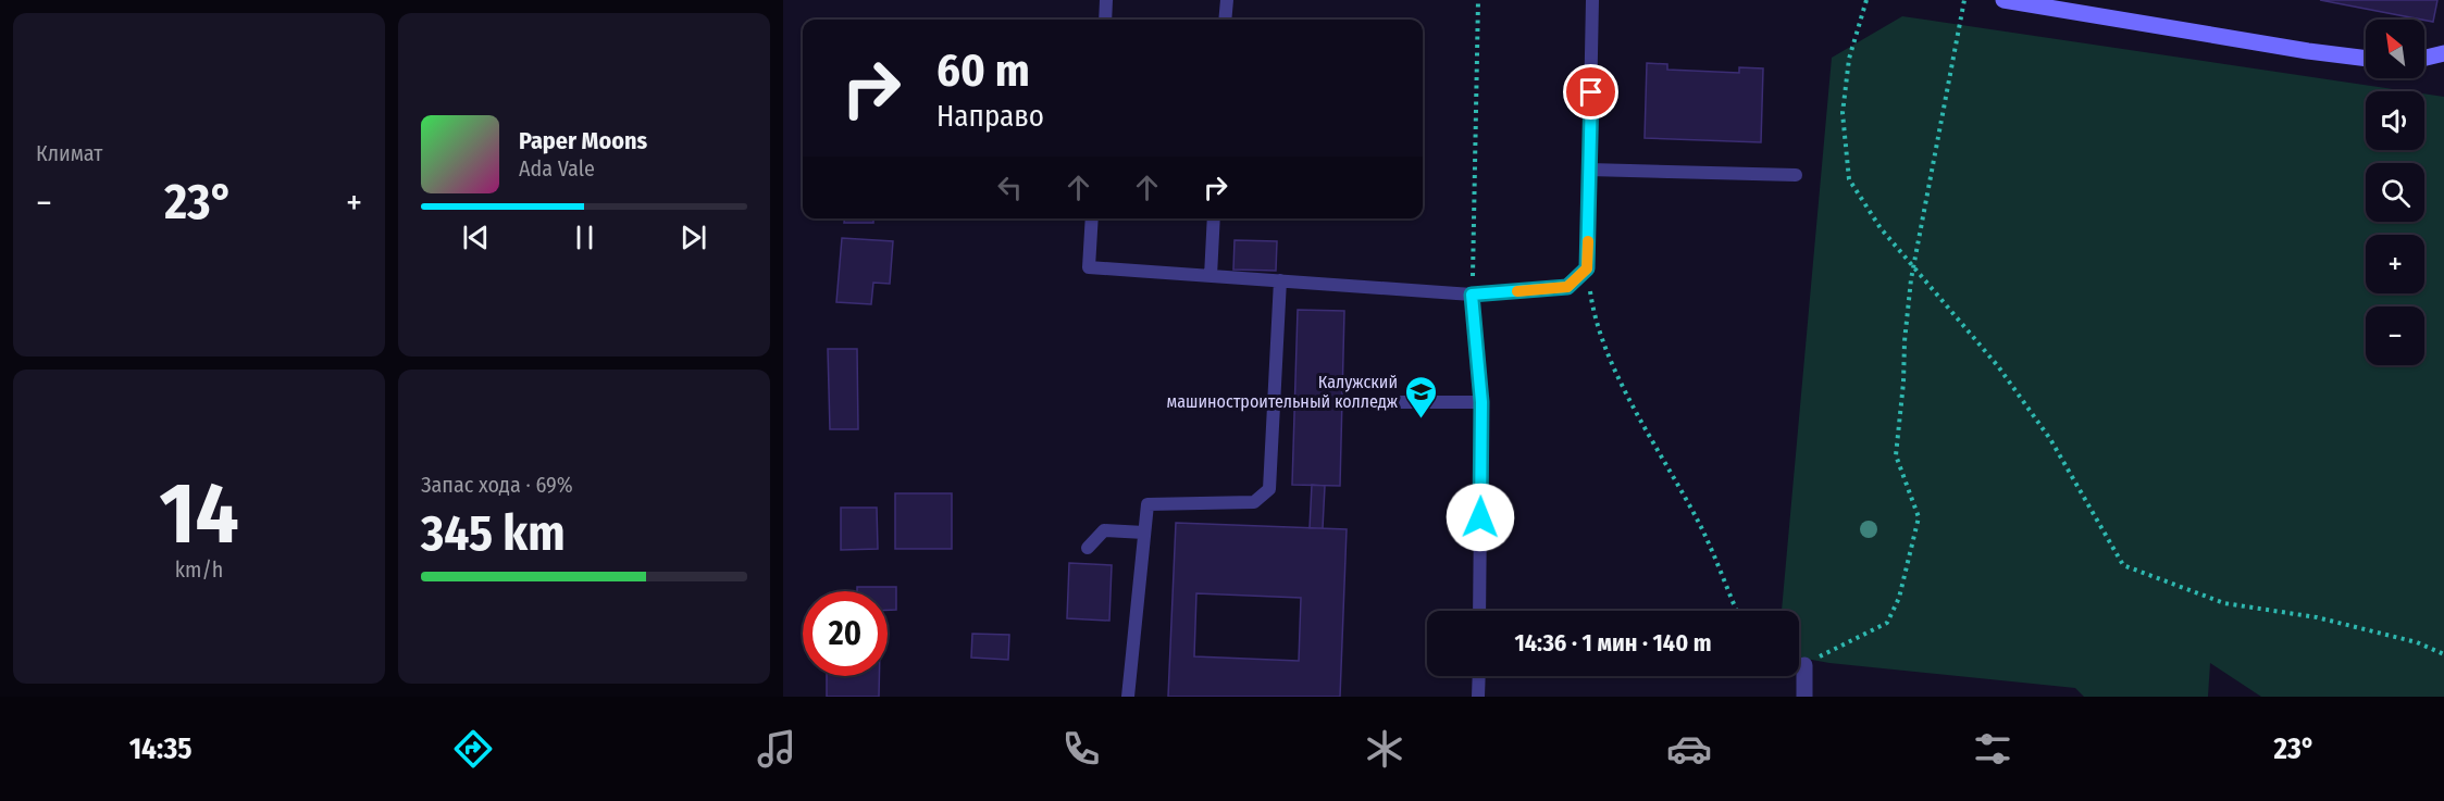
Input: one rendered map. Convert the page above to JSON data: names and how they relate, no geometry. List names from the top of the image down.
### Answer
{
  "places": {
    "school or university": ["Калужский машиностроительный колледж"]
  },
  "north": "top left",
  "page": {
    "tile": [
      "Климат",
      ["14", "km/h"],
      ["Запас хода · 69%", "345 km"]
    ],
    "map_buttons": ["+", "−"],
    "turn": ["60 m", "Направо"],
    "song": ["Paper Moons", "Ada Vale"],
    "heat": ["−", "23°", "+"],
    "limit": "20",
    "trip": "14:36 · 1 мин · 140 m",
    "tabs": ["14:35", "23°"]
  }
}
